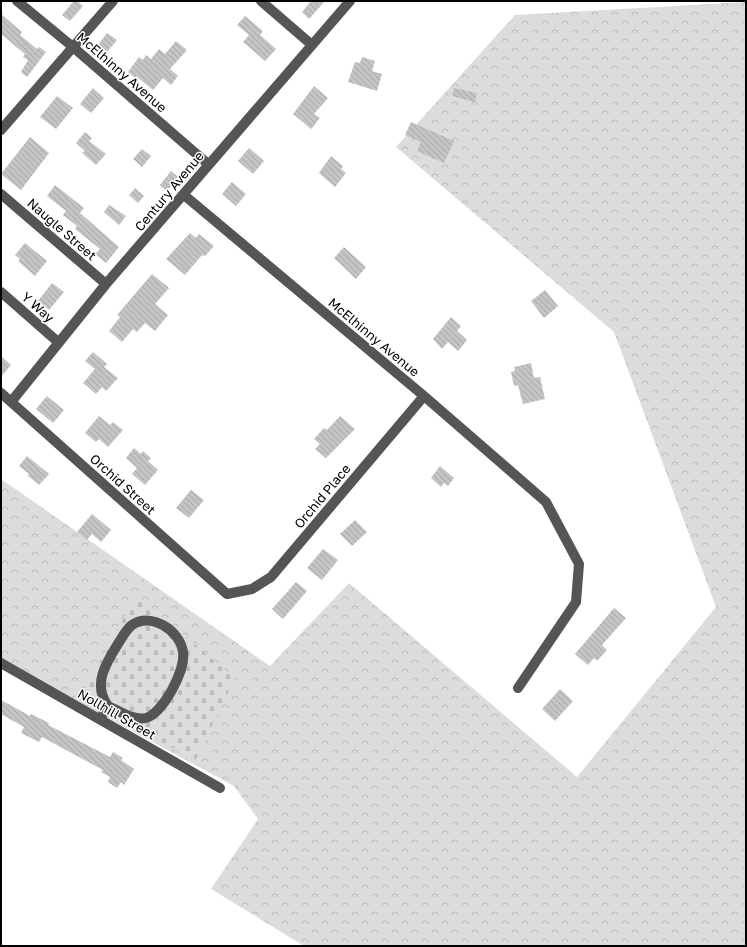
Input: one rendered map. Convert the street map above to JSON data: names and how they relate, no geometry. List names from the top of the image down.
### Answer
{
  "streets": {
    "street": [
      "McElhinny Avenue",
      "Century Avenue",
      "Naugle Street",
      "Y Way",
      "Orchid Street",
      "Orchid Place",
      "Nollhill Street"
    ]
  },
  "crossings": [
    ["McElhinny Avenue", "Century Avenue"],
    ["McElhinny Avenue", "Orchid Place"],
    ["Century Avenue", "Naugle Street"],
    ["Century Avenue", "Y Way"],
    ["Century Avenue", "Orchid Street"],
    ["Orchid Street", "Orchid Place"]
  ]
}
